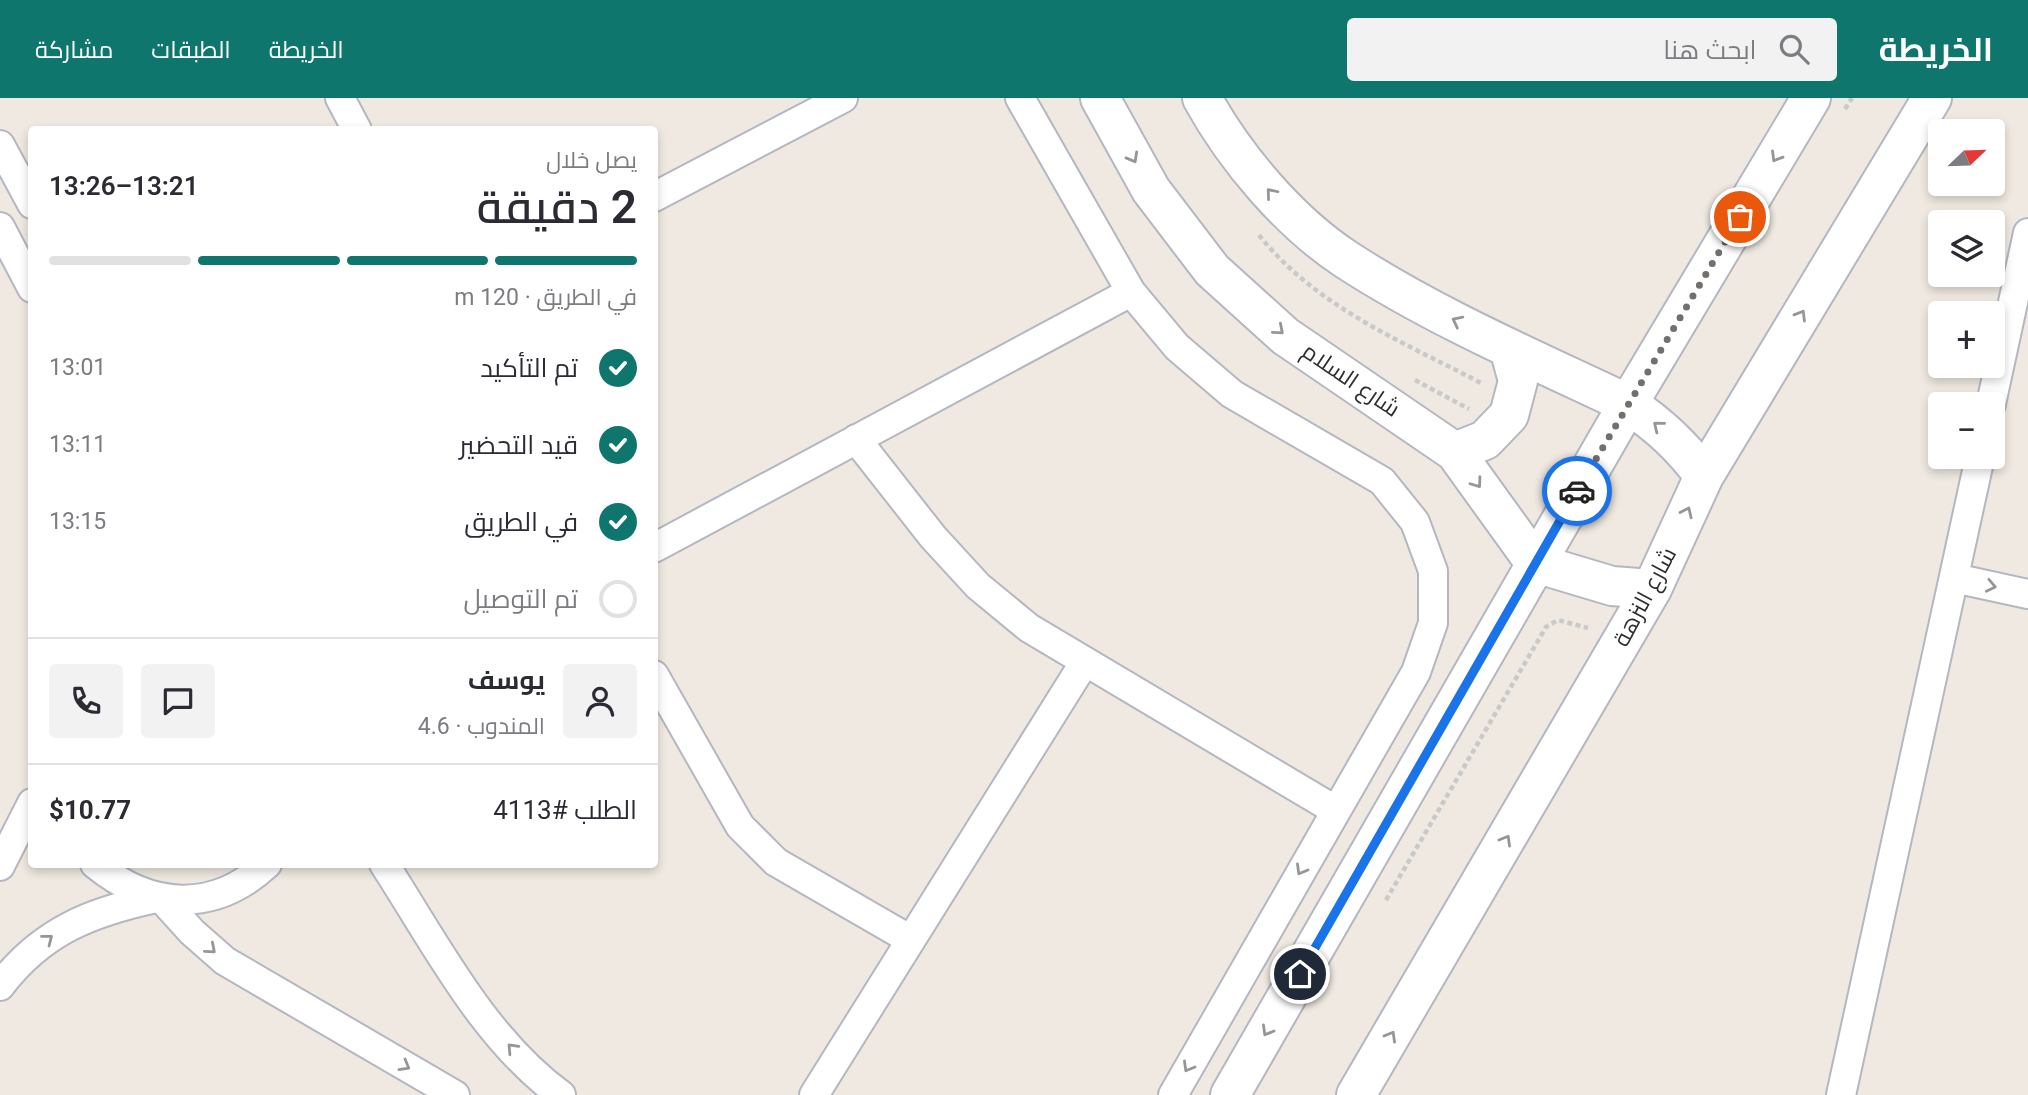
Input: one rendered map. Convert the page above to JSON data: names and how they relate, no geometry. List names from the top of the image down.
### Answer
{
  "streets": {
    "main road": ["شارع السلام", "شارع النزهة"]
  },
  "north": "top right",
  "page": {
    "header": "الخريطة",
    "search": "ابحث هنا",
    "nav": ["الخريطة", "الطبقات", "مشاركة"],
    "map_buttons": ["+", "−"],
    "heading": ["2 دقيقة", "يصل خلال", "13:21–13:26"],
    "panel": [
      "يوسف",
      "المندوب · 4.6",
      "الطلب #4113",
      "$10.77"
    ],
    "bar": "في الطريق · 120 m",
    "list": [
      ["تم التأكيد", "13:01"],
      ["قيد التحضير", "13:11"],
      ["في الطريق", "13:15"],
      "تم التوصيل"
    ]
  }
}
